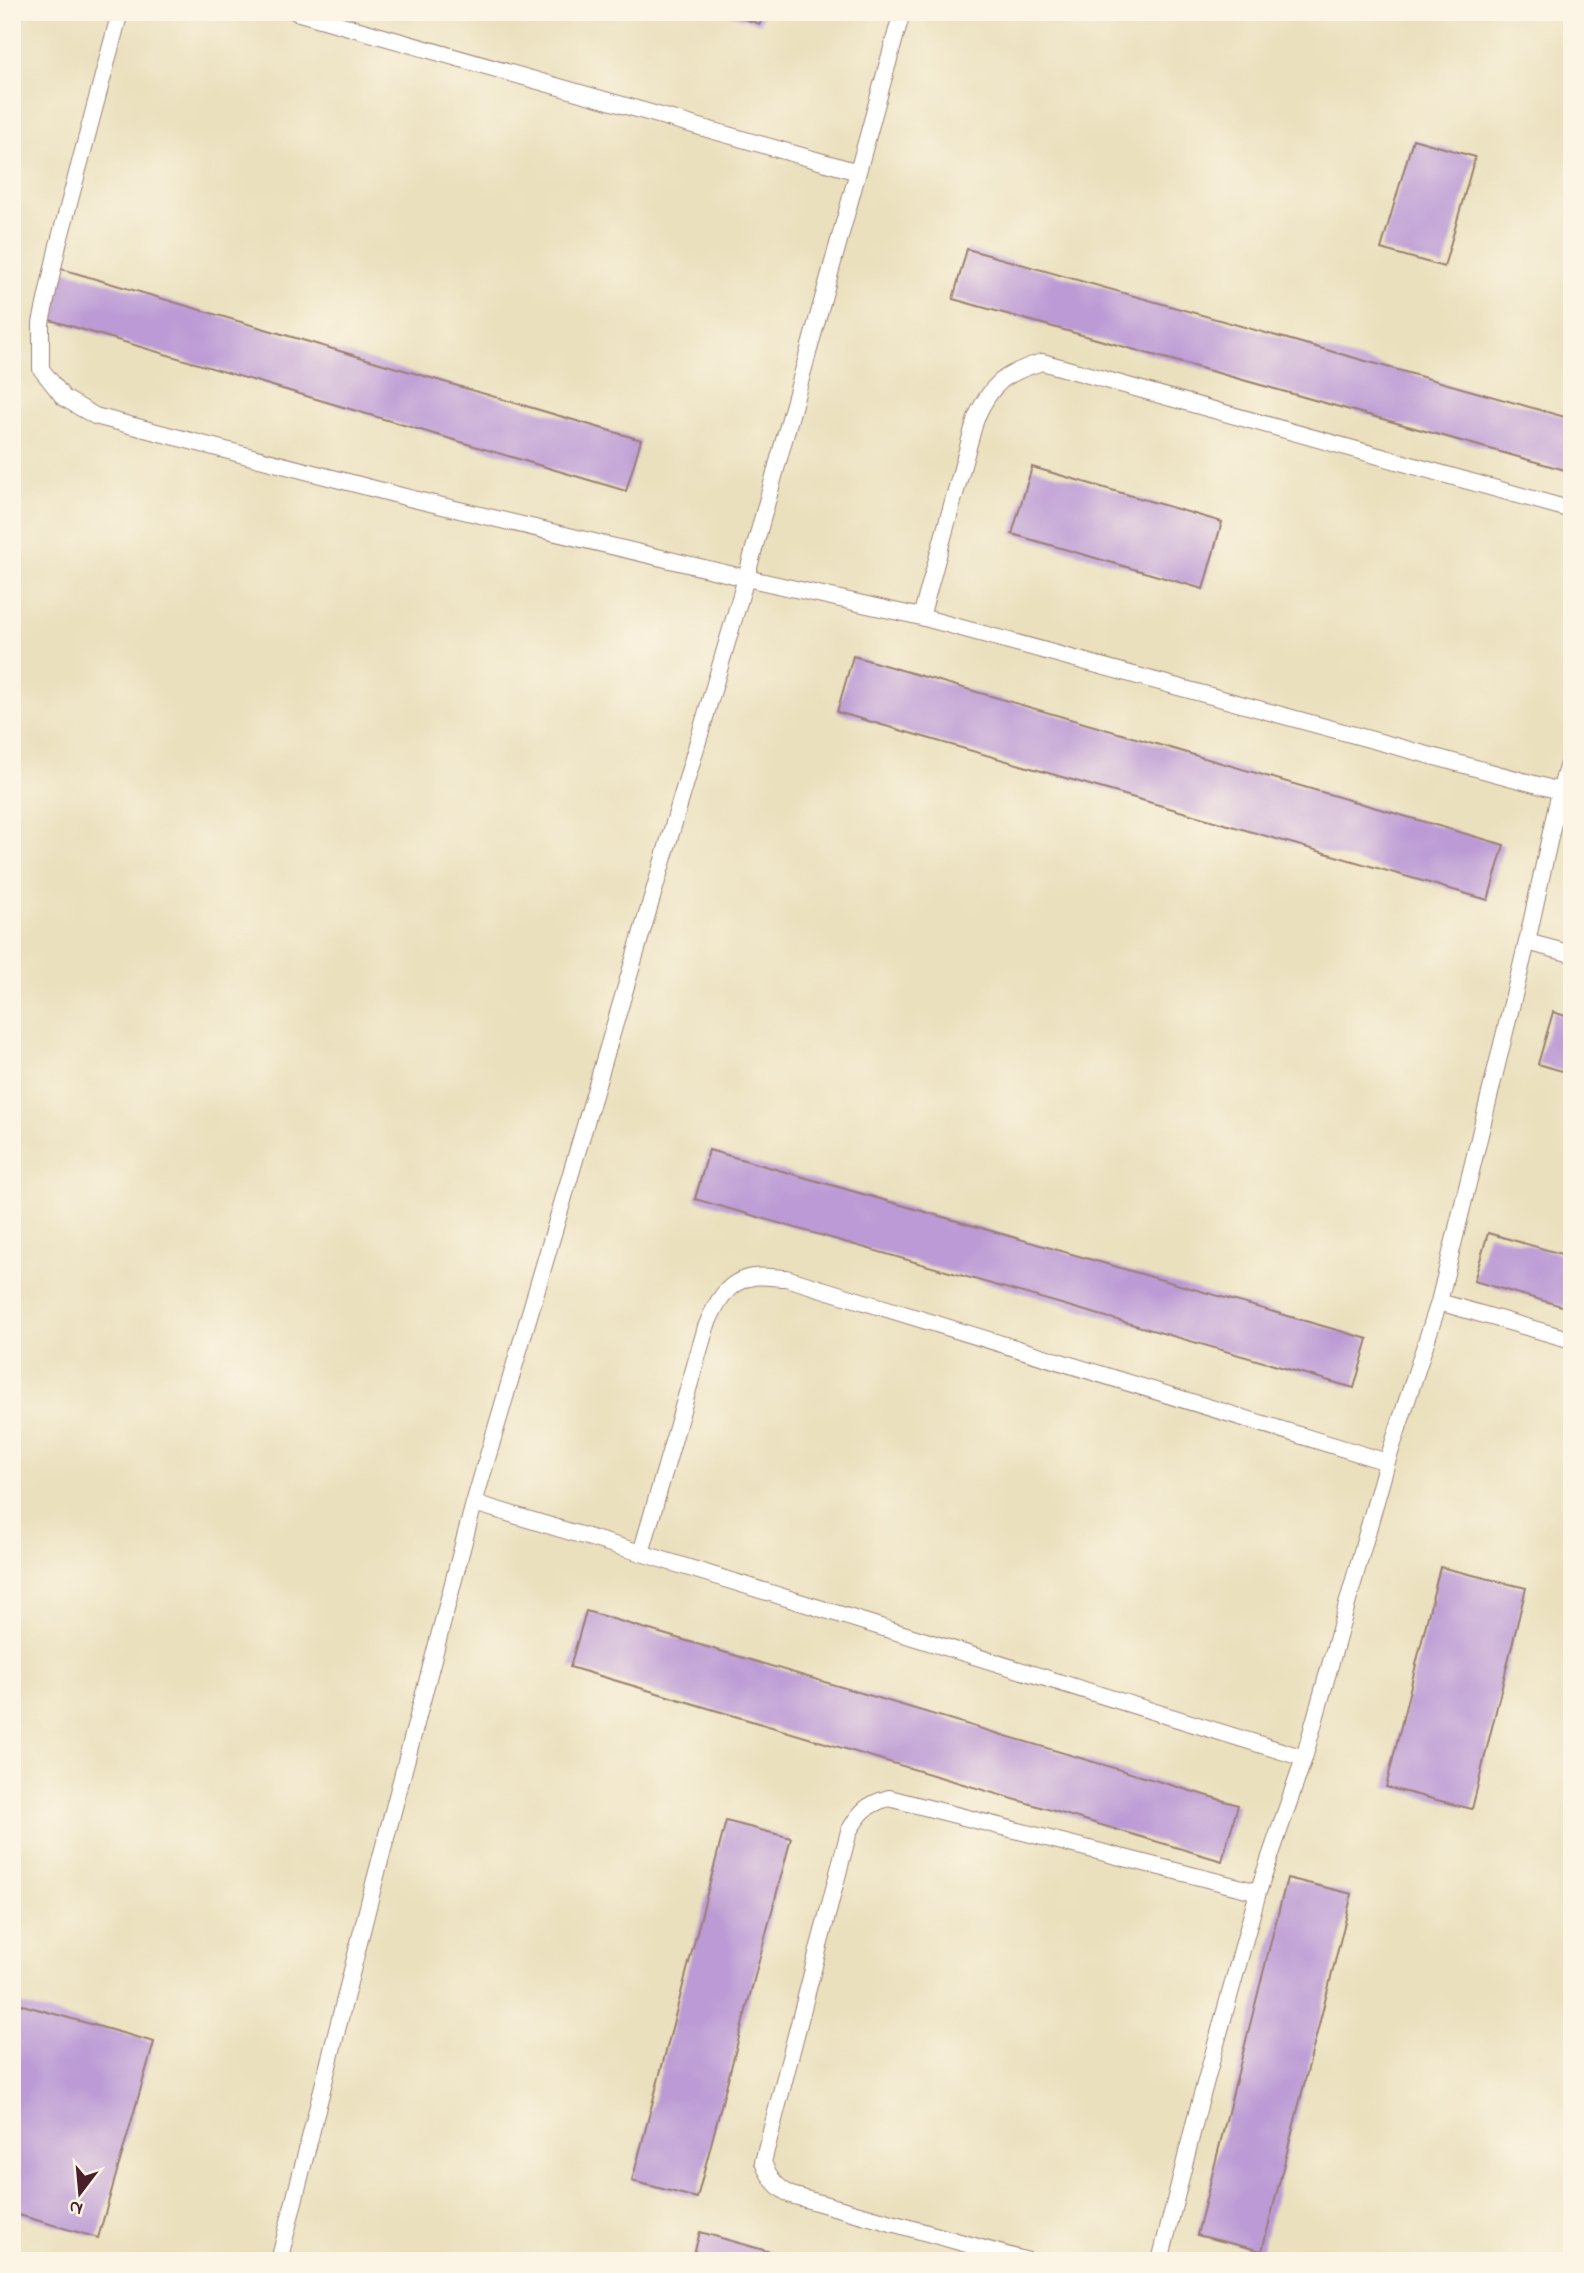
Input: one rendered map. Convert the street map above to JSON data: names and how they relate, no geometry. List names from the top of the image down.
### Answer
{
  "north": "bottom"
}
